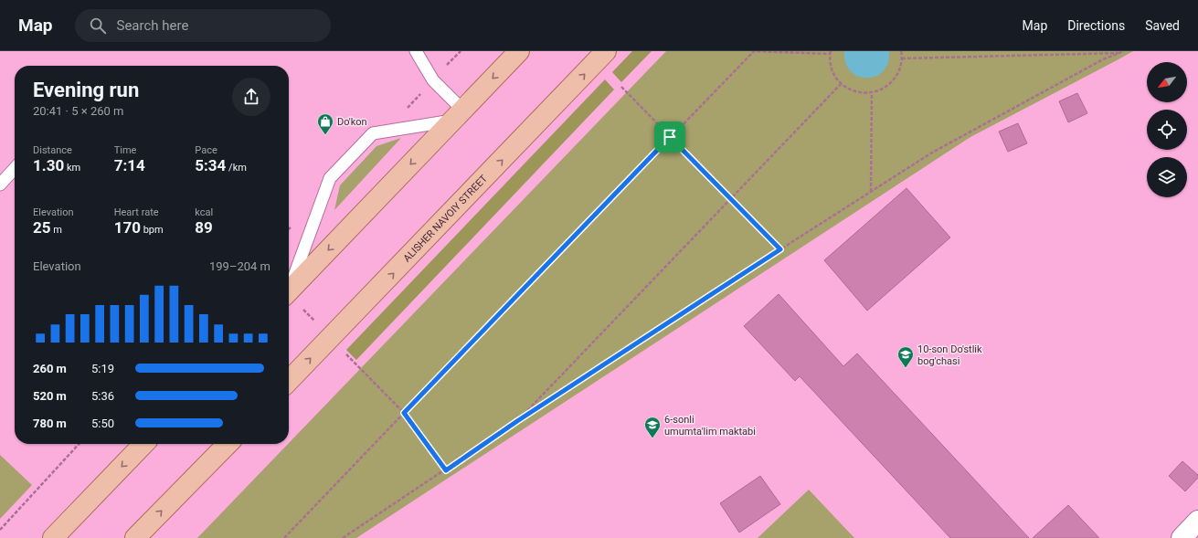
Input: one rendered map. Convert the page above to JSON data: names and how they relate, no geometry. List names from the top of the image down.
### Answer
{
  "streets": {
    "main road": ["ALISHER NAVOIY STREET"]
  },
  "places": {
    "shop": ["Do'kon"],
    "school or university": ["10-son Do'stlik bog'chasi", "6-sonli umumta'lim maktabi"]
  },
  "north": "bottom left",
  "page": {
    "header": "Map",
    "search": "Search here",
    "nav": ["Map", "Directions", "Saved"],
    "heading": ["Evening run", "20:41 · 5 × 260 m"],
    "stats": [
      ["Distance", "1.30 km"],
      ["Time", "7:14"],
      ["Pace", "5:34 /km"],
      ["Elevation", "25 m"],
      ["Heart rate", "170 bpm"],
      ["kcal", "89"]
    ],
    "chart": ["Elevation", "199–204 m"],
    "list": [
      {
        "name": "260 m",
        "note": "5:19"
      },
      {
        "name": "520 m",
        "note": "5:36"
      },
      {
        "name": "780 m",
        "note": "5:50"
      }
    ]
  }
}
